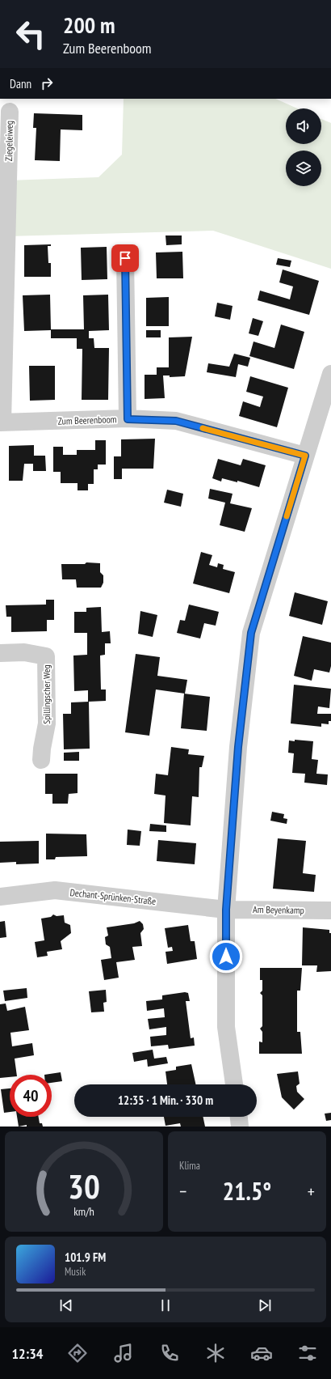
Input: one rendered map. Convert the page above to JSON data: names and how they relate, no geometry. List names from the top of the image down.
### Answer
{
  "streets": {
    "street": [
      "Ziegeleiweg",
      "Zum Beerenboom",
      "Spillingscher Weg",
      "Dechant-Sprünken-Straße",
      "Am Beyenkamp"
    ]
  },
  "crossings": [
    ["Ziegeleiweg", "Zum Beerenboom"],
    ["Dechant-Sprünken-Straße", "Am Beyenkamp"]
  ],
  "page": {
    "turn": ["200 m", "Zum Beerenboom"],
    "then": "Dann",
    "limit": "40",
    "trip": "12:35 · 1 Min. · 330 m",
    "tile": "Klima",
    "heat": ["−", "21.5°", "+"],
    "song": ["101.9 FM", "Musik"],
    "tabs": "12:34",
    "gauge": ["30", "km/h"]
  }
}
